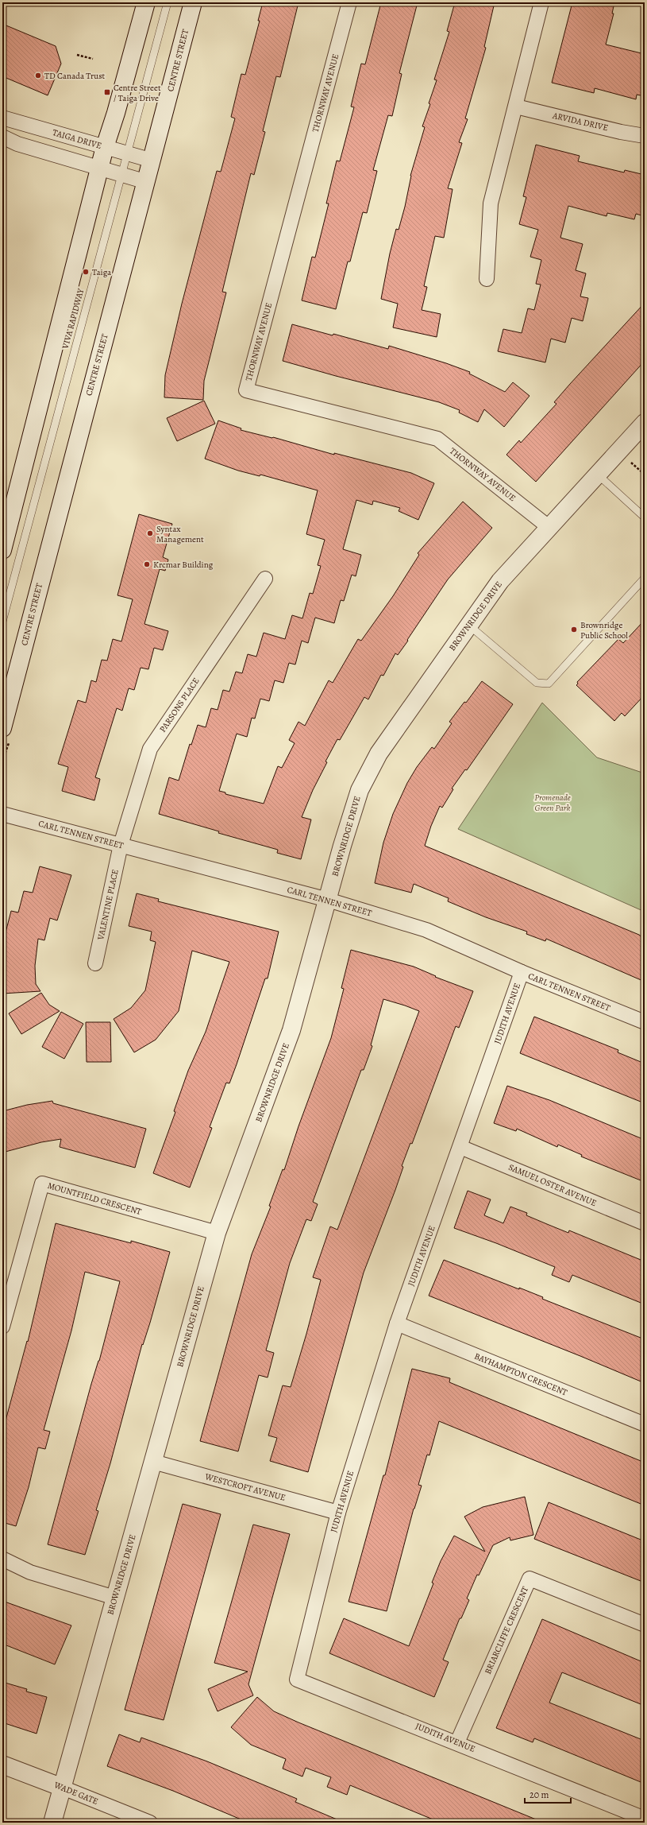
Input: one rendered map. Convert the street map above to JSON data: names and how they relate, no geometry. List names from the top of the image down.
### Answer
{
  "streets": {
    "street": [
      "CENTRE STREET",
      "THORNWAY AVENUE",
      "ARVIDA DRIVE",
      "TAIGA DRIVE",
      "BROWNRIDGE DRIVE",
      "PARSONS PLACE",
      "CARL TENNEN STREET",
      "VALENTINE PLACE",
      "JUDITH AVENUE",
      "SAMUEL OSTER AVENUE",
      "MOUNTFIELD CRESCENT",
      "BAYHAMPTON CRESCENT",
      "WESTCROFT AVENUE",
      "BRIARCLIFFE CRESCENT",
      "WADE GATE"
    ],
    "lane": ["VIVA RAPIDWAY"]
  },
  "crossings": [
    ["CENTRE STREET", "TAIGA DRIVE"],
    ["THORNWAY AVENUE", "BROWNRIDGE DRIVE"],
    ["TAIGA DRIVE", "VIVA RAPIDWAY"],
    ["BROWNRIDGE DRIVE", "CARL TENNEN STREET"],
    ["BROWNRIDGE DRIVE", "MOUNTFIELD CRESCENT"],
    ["BROWNRIDGE DRIVE", "WESTCROFT AVENUE"],
    ["BROWNRIDGE DRIVE", "WADE GATE"],
    ["PARSONS PLACE", "CARL TENNEN STREET"],
    ["PARSONS PLACE", "VALENTINE PLACE"],
    ["CARL TENNEN STREET", "VALENTINE PLACE"],
    ["CARL TENNEN STREET", "JUDITH AVENUE"],
    ["JUDITH AVENUE", "SAMUEL OSTER AVENUE"],
    ["JUDITH AVENUE", "BAYHAMPTON CRESCENT"],
    ["JUDITH AVENUE", "WESTCROFT AVENUE"],
    ["JUDITH AVENUE", "BRIARCLIFFE CRESCENT"]
  ],
  "parks": ["Promenade Green Park"],
  "places": {
    "other": [
      "TD Canada Trust",
      "Taiga",
      "Syntax Management",
      "Krcmar Building",
      "Brownridge Public School"
    ],
    "transit": ["Centre Street / Taiga Drive"]
  },
  "scale_bar": "20 m"
}
